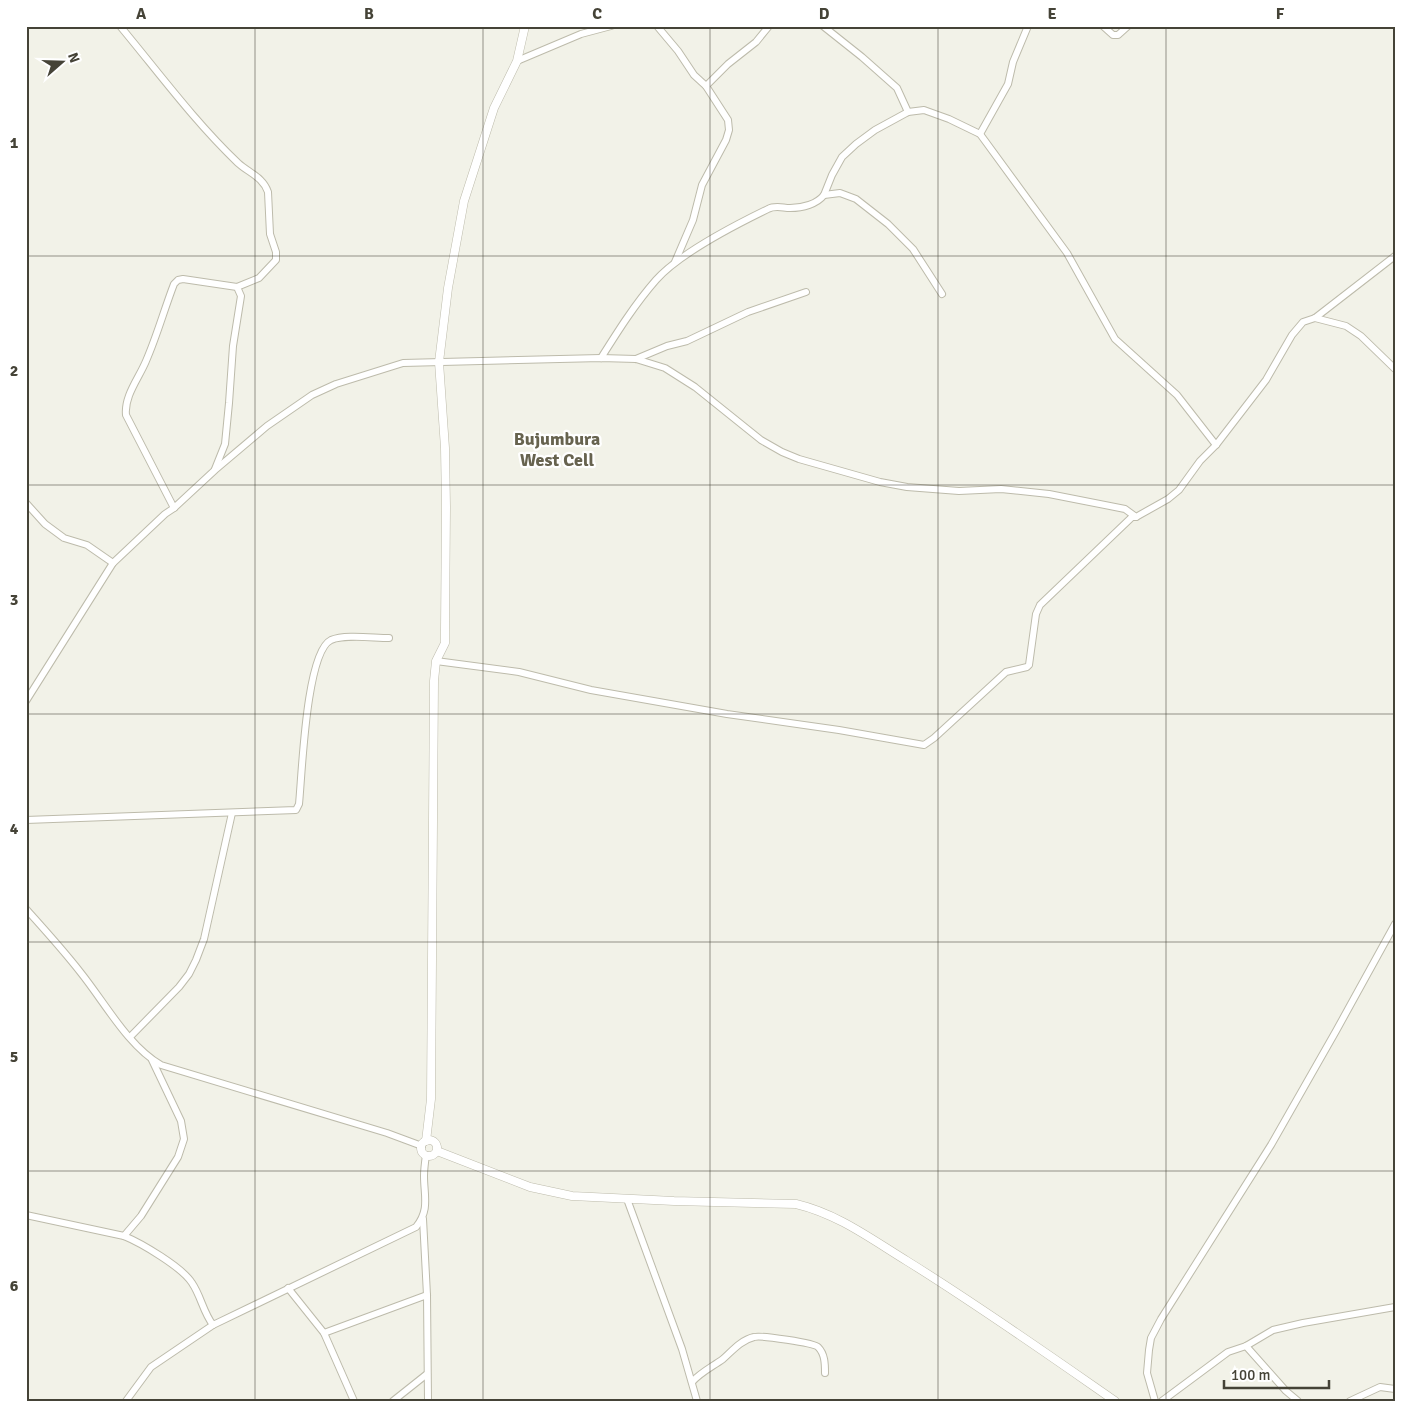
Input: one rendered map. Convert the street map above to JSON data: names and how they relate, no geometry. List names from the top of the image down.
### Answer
{
  "districts": ["Bujumbura West Cell"],
  "scale_bar": "100 m",
  "north": "right",
  "grid": {
    "columns": [
      "A",
      "B",
      "C",
      "D",
      "E",
      "F"
    ],
    "rows": [
      "1",
      "2",
      "3",
      "4",
      "5",
      "6"
    ]
  }
}
